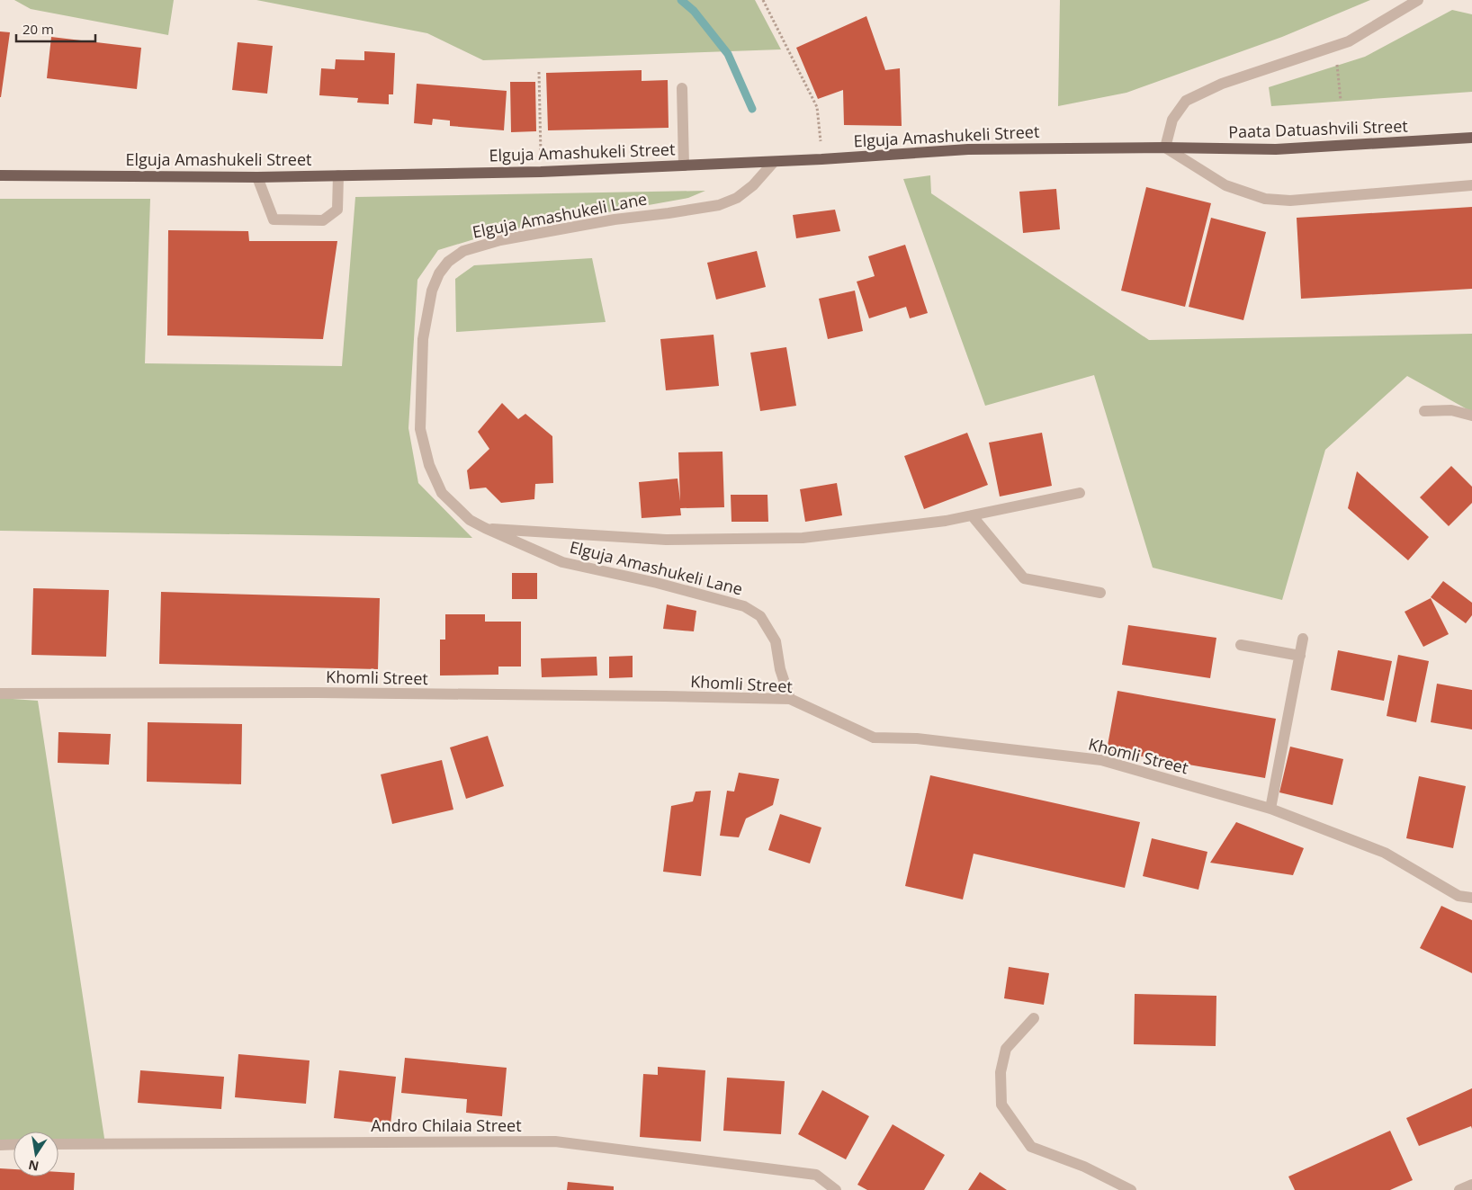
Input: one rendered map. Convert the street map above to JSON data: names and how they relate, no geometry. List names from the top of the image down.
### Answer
{
  "streets": {
    "main road": ["Paata Datuashvili Street", "Elguja Amashukeli Street"],
    "street": ["Elguja Amashukeli Lane", "Khomli Street", "Andro Chilaia Street"]
  },
  "crossings": [
    ["Paata Datuashvili Street", "Elguja Amashukeli Street"],
    ["Elguja Amashukeli Street", "Elguja Amashukeli Lane"],
    ["Elguja Amashukeli Lane", "Khomli Street"]
  ],
  "scale_bar": "20 m",
  "north": "bottom"
}
